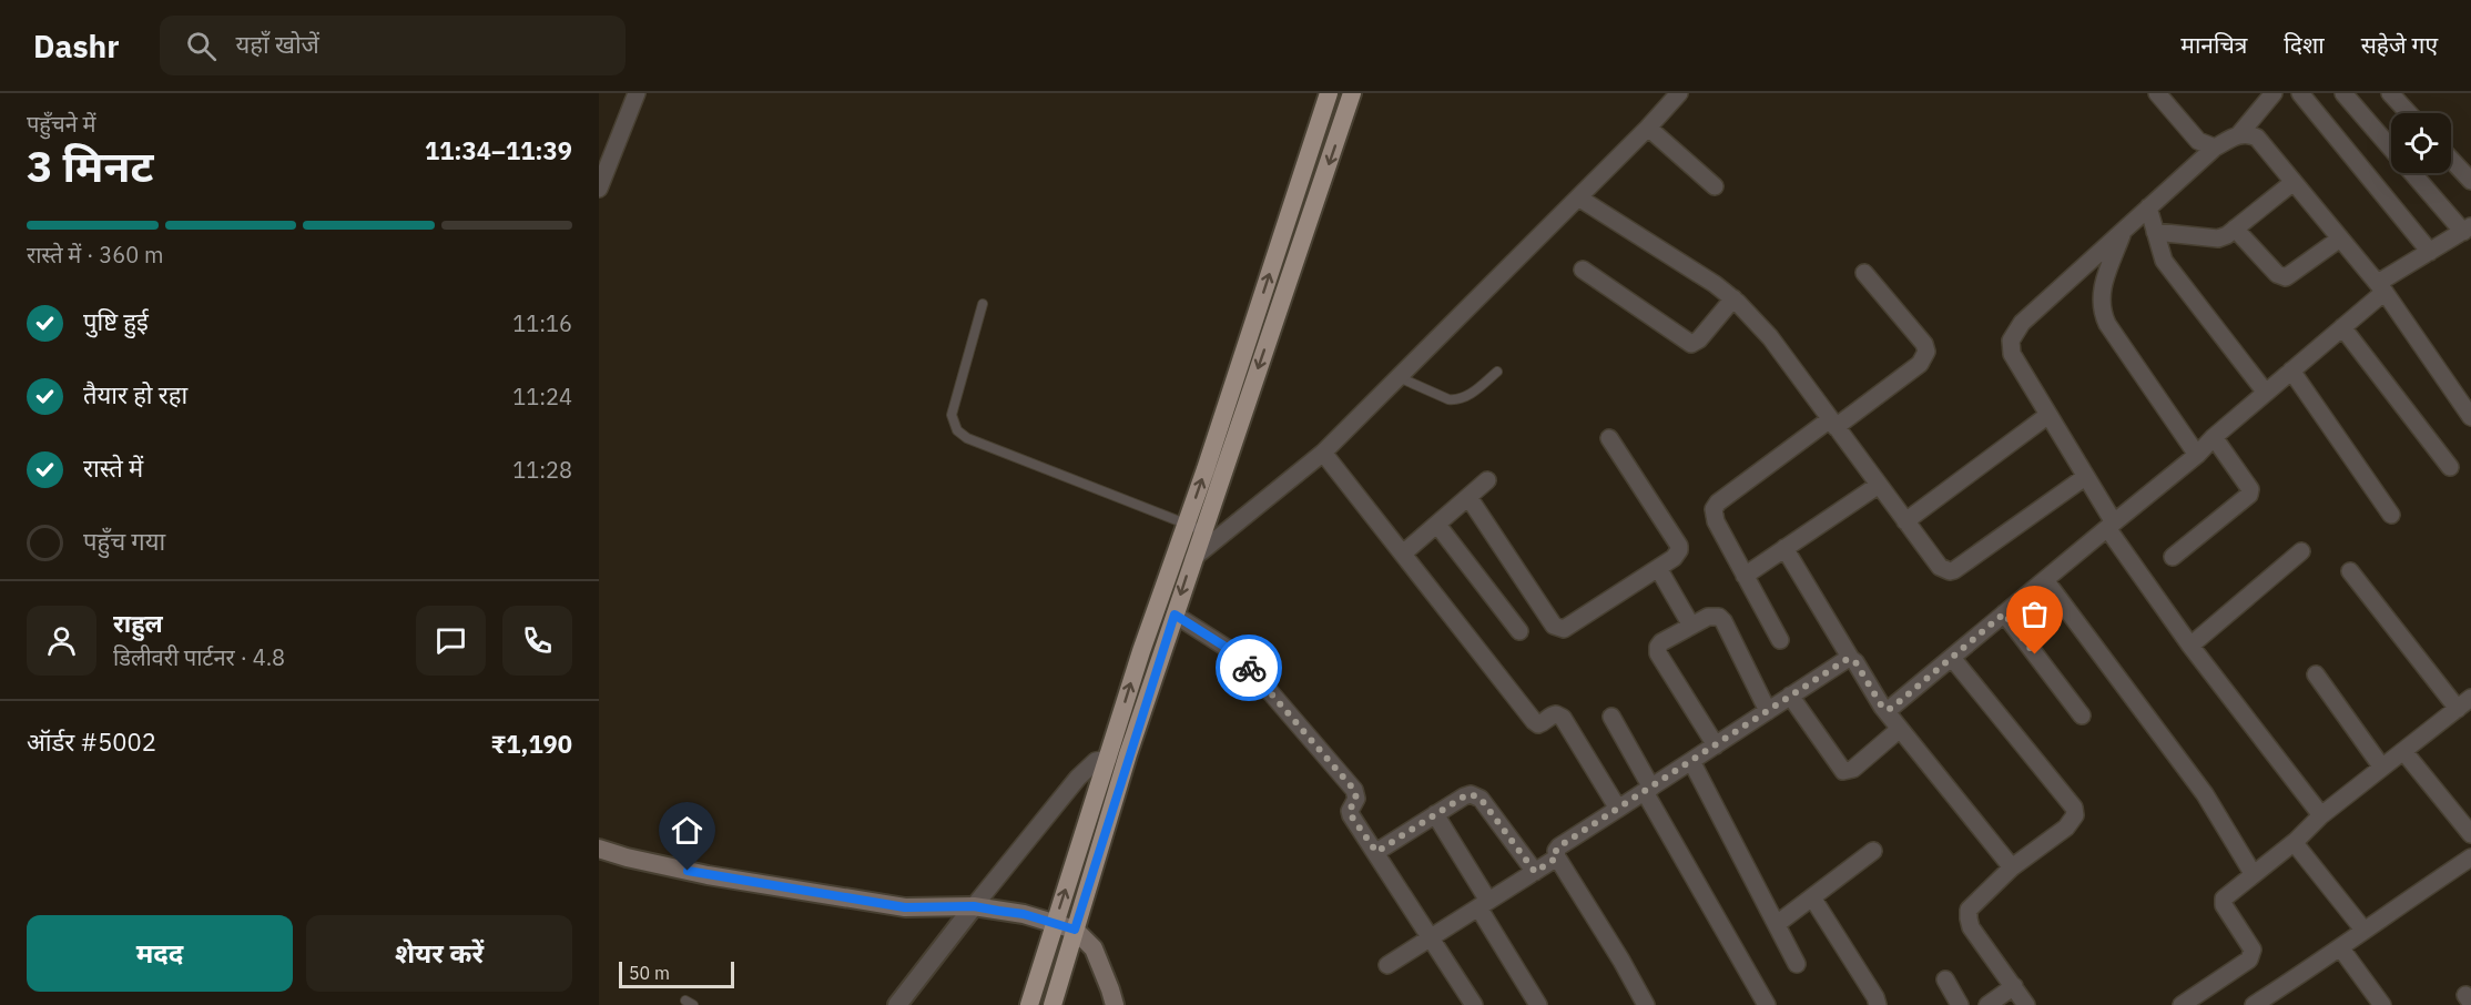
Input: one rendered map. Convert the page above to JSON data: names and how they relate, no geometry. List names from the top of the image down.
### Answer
{
  "scale_bar": "50 m",
  "page": {
    "header": "Dashr",
    "search": "यहाँ खोजें",
    "nav": ["मानचित्र", "दिशा", "सहेजे गए"],
    "heading": ["3 मिनट", "पहुँचने में", "11:34–11:39"],
    "panel": [
      "राहुल",
      "डिलीवरी पार्टनर · 4.8",
      "ऑर्डर #5002",
      "₹1,190"
    ],
    "bar": "रास्ते में · 360 m",
    "list": [
      ["पुष्टि हुई", "11:16"],
      ["तैयार हो रहा", "11:24"],
      ["रास्ते में", "11:28"],
      "पहुँच गया"
    ],
    "buttons": ["मदद", "शेयर करें"],
    "scale": "50 m"
  }
}
